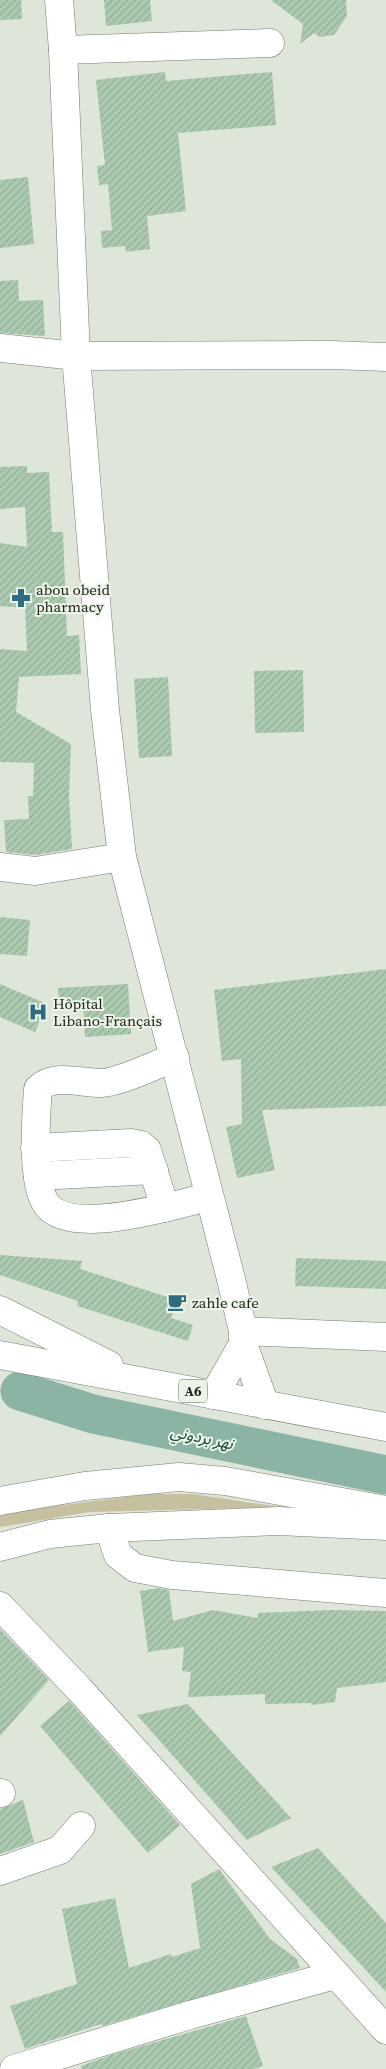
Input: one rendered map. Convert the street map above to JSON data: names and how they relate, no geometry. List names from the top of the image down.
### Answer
{
  "streets": {
    "main road": ["A6"]
  },
  "water": ["نهر بردوني"],
  "places": {
    "pharmacy": ["abou obeid pharmacy"],
    "hospital": ["Hôpital Libano-Français"],
    "cafe": ["zahle cafe"]
  }
}
